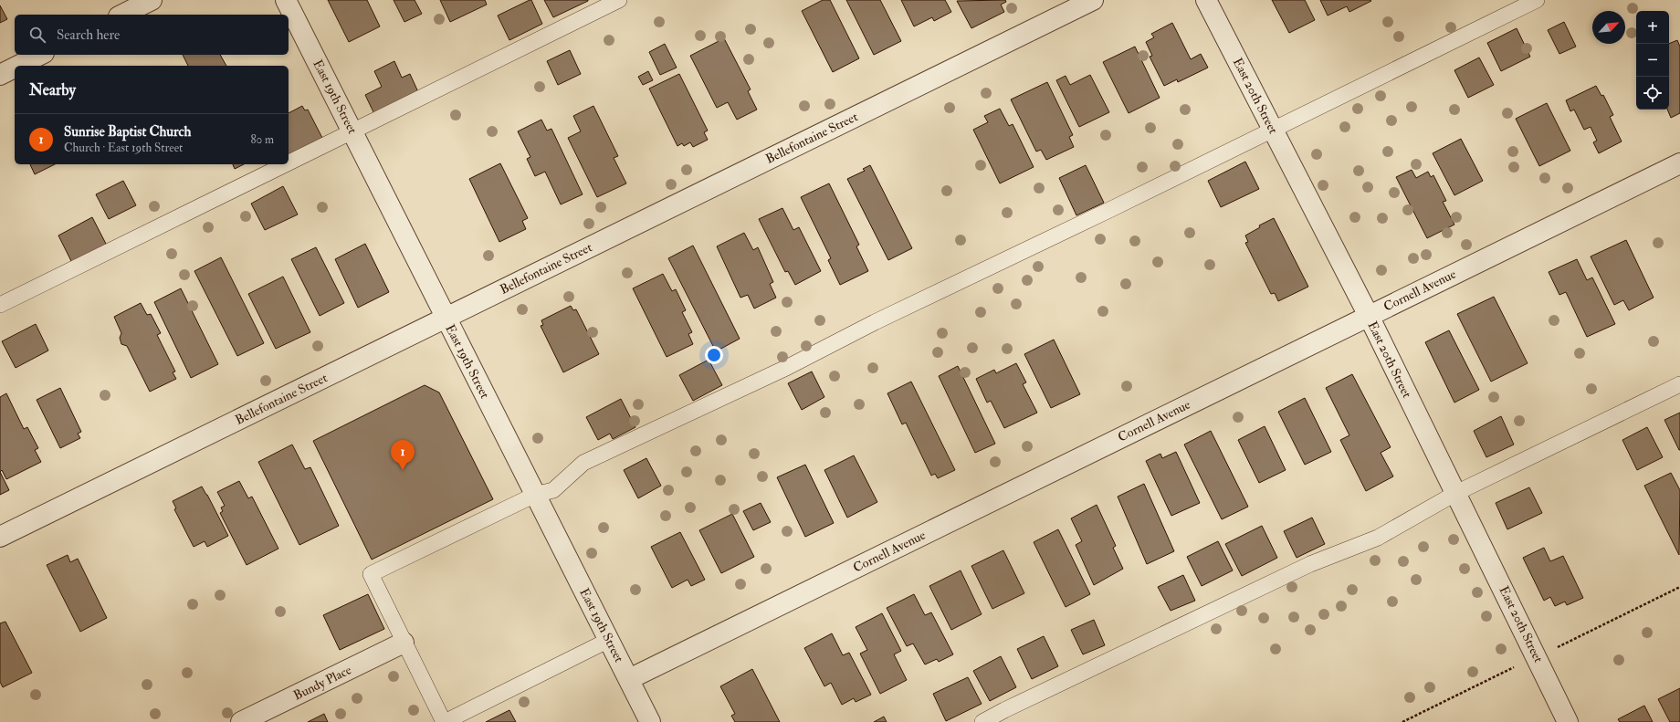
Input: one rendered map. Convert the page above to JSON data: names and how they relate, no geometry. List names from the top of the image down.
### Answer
{
  "streets": {
    "street": [
      "East 20th Street",
      "East 19th Street",
      "Bellefontaine Street",
      "Cornell Avenue",
      "Bundy Place"
    ]
  },
  "crossings": [
    ["East 20th Street", "Cornell Avenue"],
    ["East 19th Street", "Bellefontaine Street"],
    ["East 19th Street", "Cornell Avenue"]
  ],
  "north": "top right",
  "page": {
    "map_buttons": ["+", "−"],
    "search": "Search here",
    "heading": "Nearby",
    "list": [
      {
        "mark": "1",
        "name": "Sunrise Baptist Church",
        "note": "Church · East 19th Street",
        "value": "80 m"
      }
    ],
    "pins": "1"
  }
}
